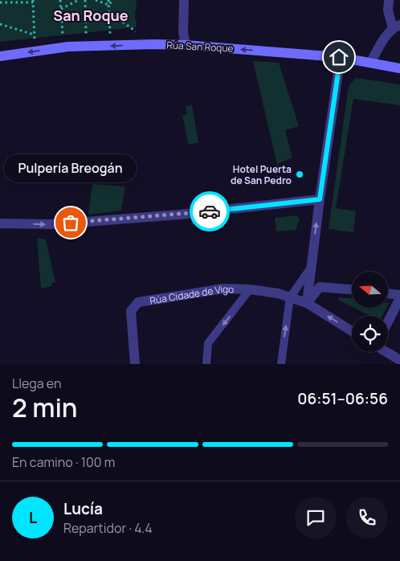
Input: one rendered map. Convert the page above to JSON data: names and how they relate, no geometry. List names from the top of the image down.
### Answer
{
  "streets": {
    "street": ["Rúa San Roque", "Rúa Cidade de Vigo"]
  },
  "one_way": ["Rúa San Roque"],
  "districts": ["San Roque"],
  "places": ["Hotel Puerta de San Pedro", "Pulpería Breogán"],
  "north": "left",
  "page": {
    "bubble": "Pulpería Breogán",
    "heading": ["2 min", "Llega en", "06:51–06:56"],
    "panel": ["Lucía", "Repartidor · 4.4"],
    "bar": "En camino · 100 m",
    "round": "L"
  }
}
